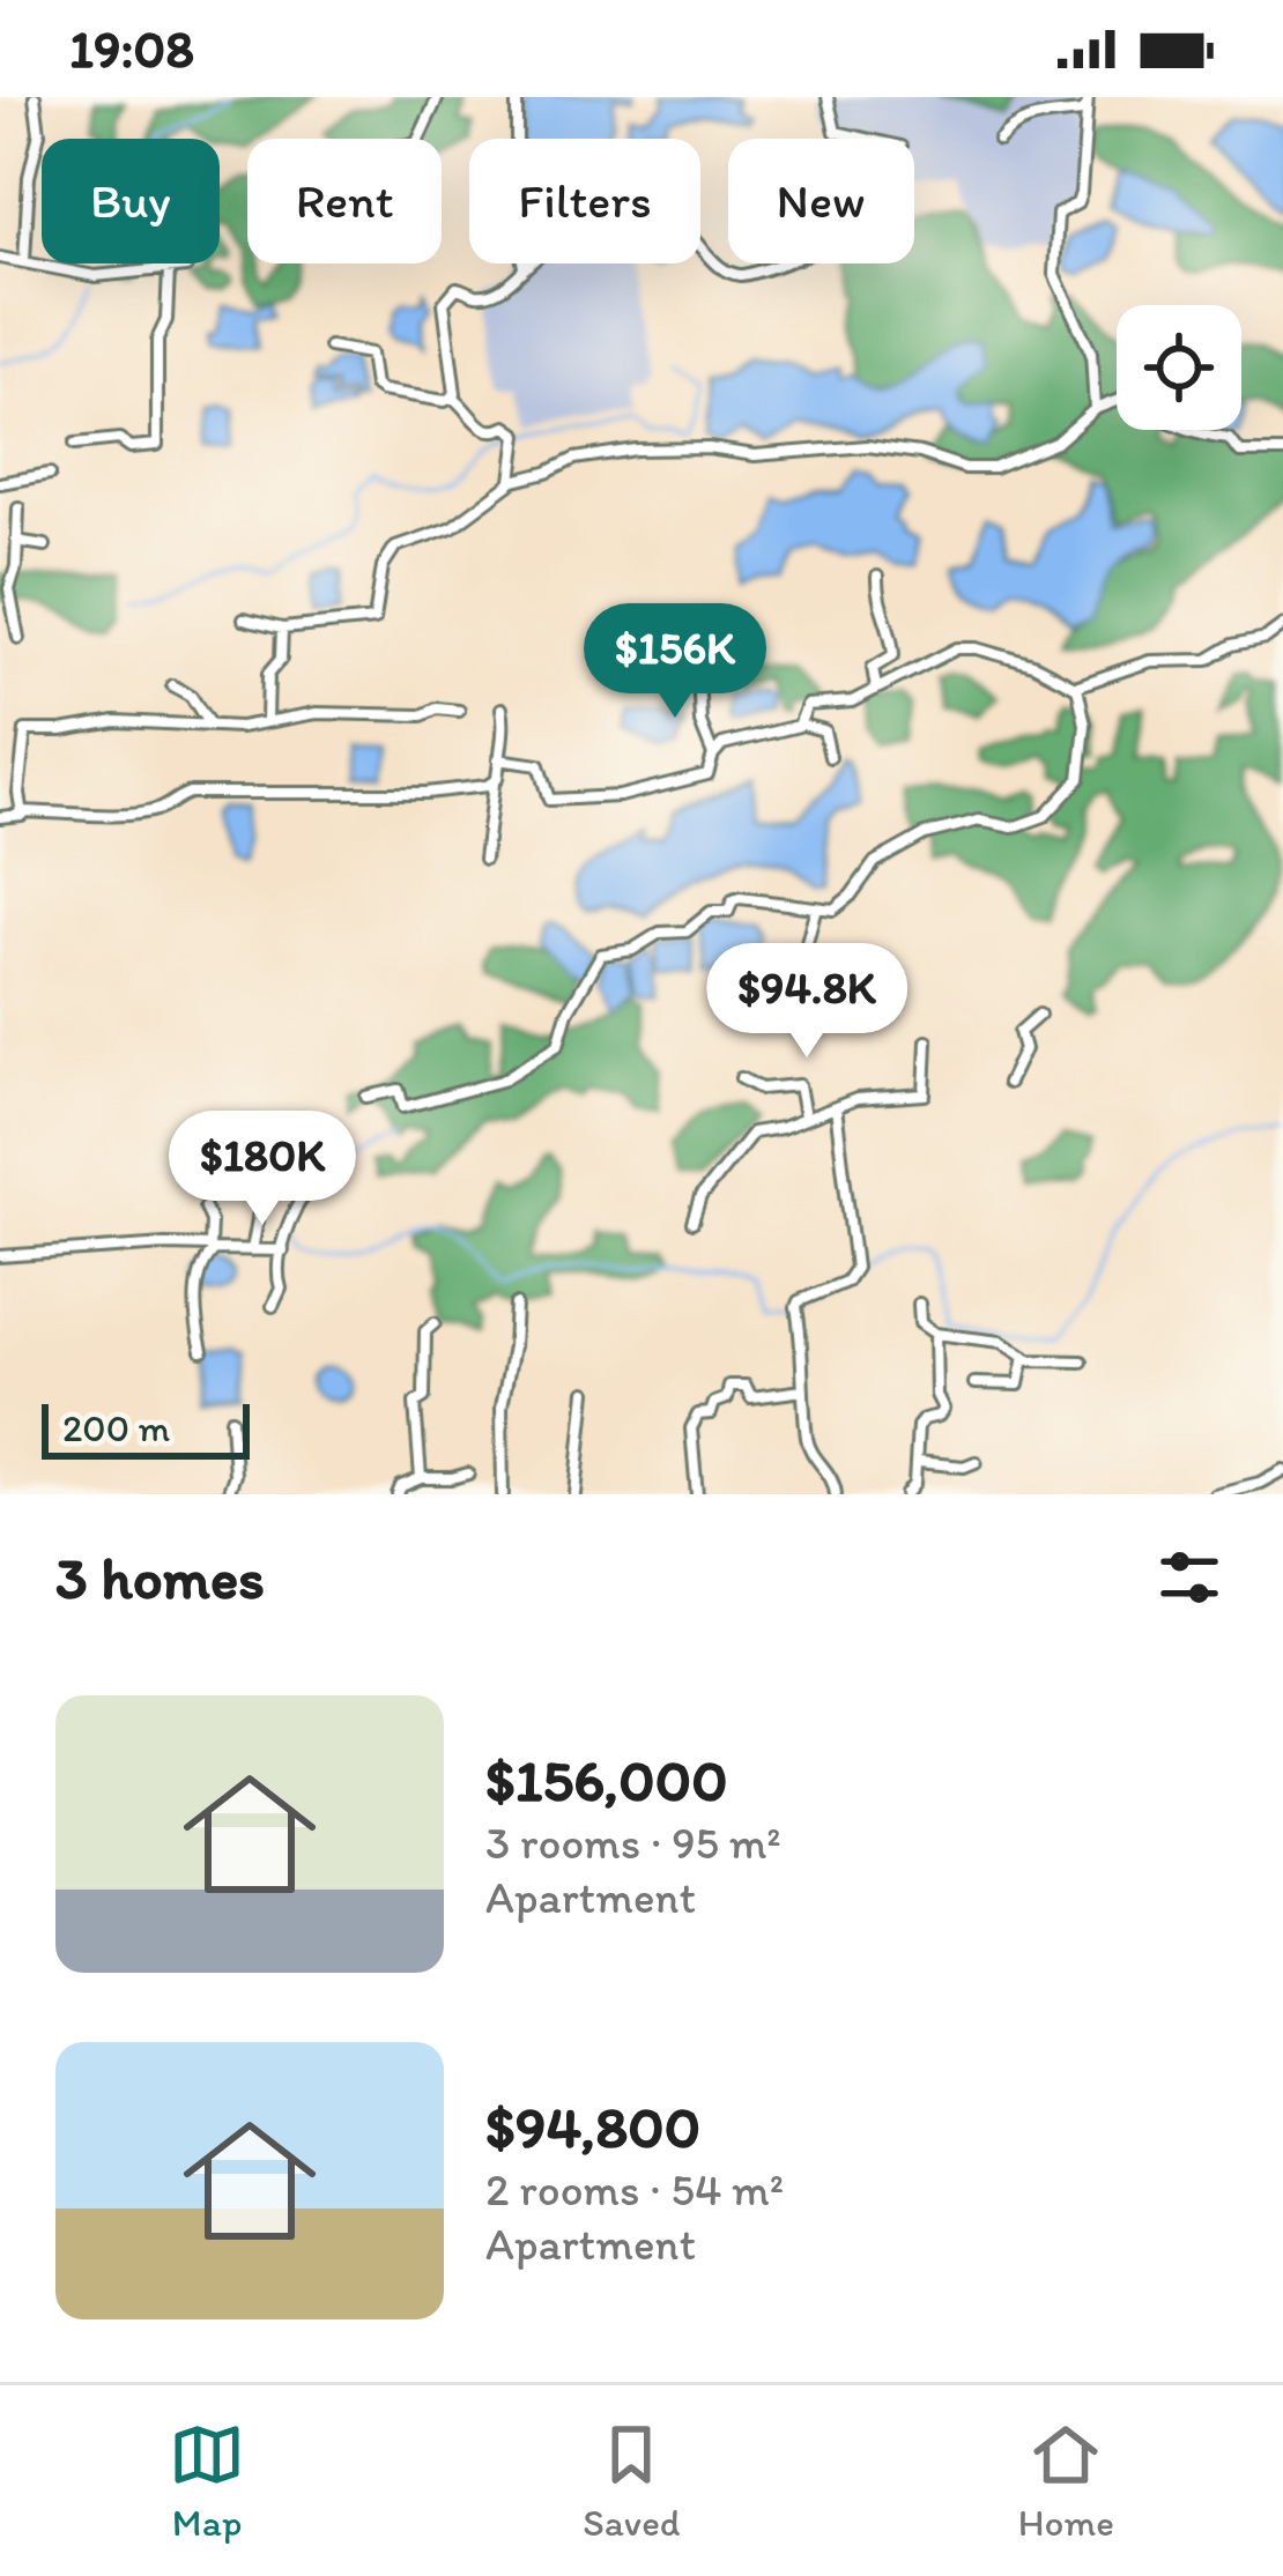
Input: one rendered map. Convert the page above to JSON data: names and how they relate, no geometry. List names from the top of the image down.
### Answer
{
  "scale_bar": "200 m",
  "page": {
    "status": "19:08",
    "chip": [
      "Buy",
      "Rent",
      "Filters",
      "New"
    ],
    "price": ["$156K", "$94.8K", "$180K"],
    "scale": "200 m",
    "heading": "3 homes",
    "list": [
      {
        "name": "$156,000",
        "note": "3 rooms · 95 m² · Apartment"
      },
      {
        "name": "$94,800",
        "note": "2 rooms · 54 m² · Apartment"
      }
    ],
    "tabs": ["Map", "Saved", "Home"]
  }
}
